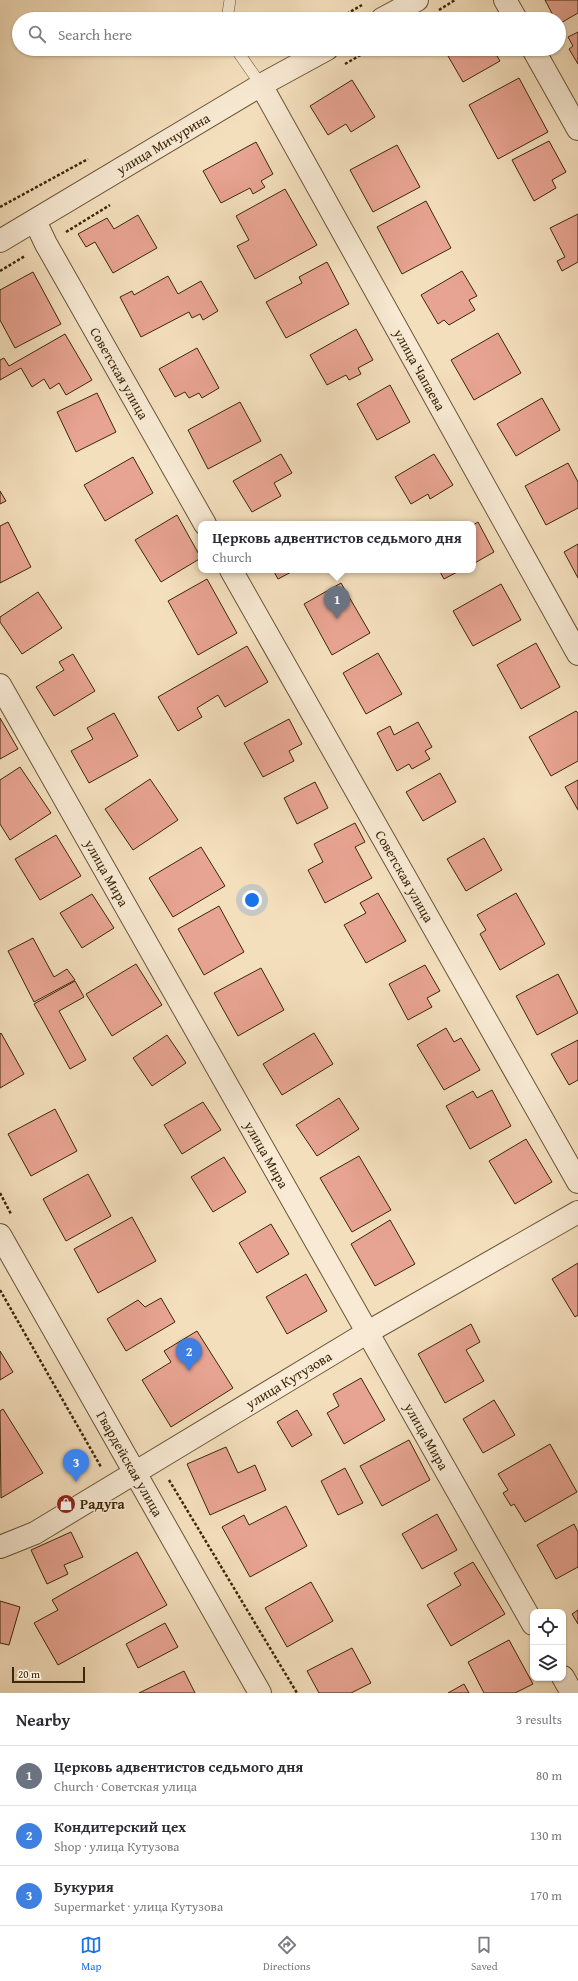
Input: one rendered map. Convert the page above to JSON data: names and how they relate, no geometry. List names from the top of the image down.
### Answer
{
  "streets": {
    "street": [
      "улица Мичурина",
      "улица Чапаева",
      "Советская улица",
      "улица Мира",
      "улица Кутузова",
      "Гвардейская улица"
    ]
  },
  "crossings": [
    ["улица Мичурина", "улица Чапаева"],
    ["улица Мичурина", "Советская улица"],
    ["улица Мира", "улица Кутузова"],
    ["улица Кутузова", "Гвардейская улица"]
  ],
  "places": {
    "shop": ["Радуга"]
  },
  "scale_bar": "20 m",
  "page": {
    "search": "Search here",
    "popup": ["Церковь адвентистов седьмого дня", "Church"],
    "pins": ["1", "2", "3"],
    "scale": "20 m",
    "heading": ["Nearby", "3 results"],
    "list": [
      {
        "mark": "1",
        "name": "Церковь адвентистов седьмого дня",
        "note": "Church · Советская улица",
        "value": "80 m"
      },
      {
        "mark": "2",
        "name": "Кондитерский цех",
        "note": "Shop · улица Кутузова",
        "value": "130 m"
      },
      {
        "mark": "3",
        "name": "Букурия",
        "note": "Supermarket · улица Кутузова",
        "value": "170 m"
      }
    ],
    "nav": ["Map", "Directions", "Saved"]
  }
}
